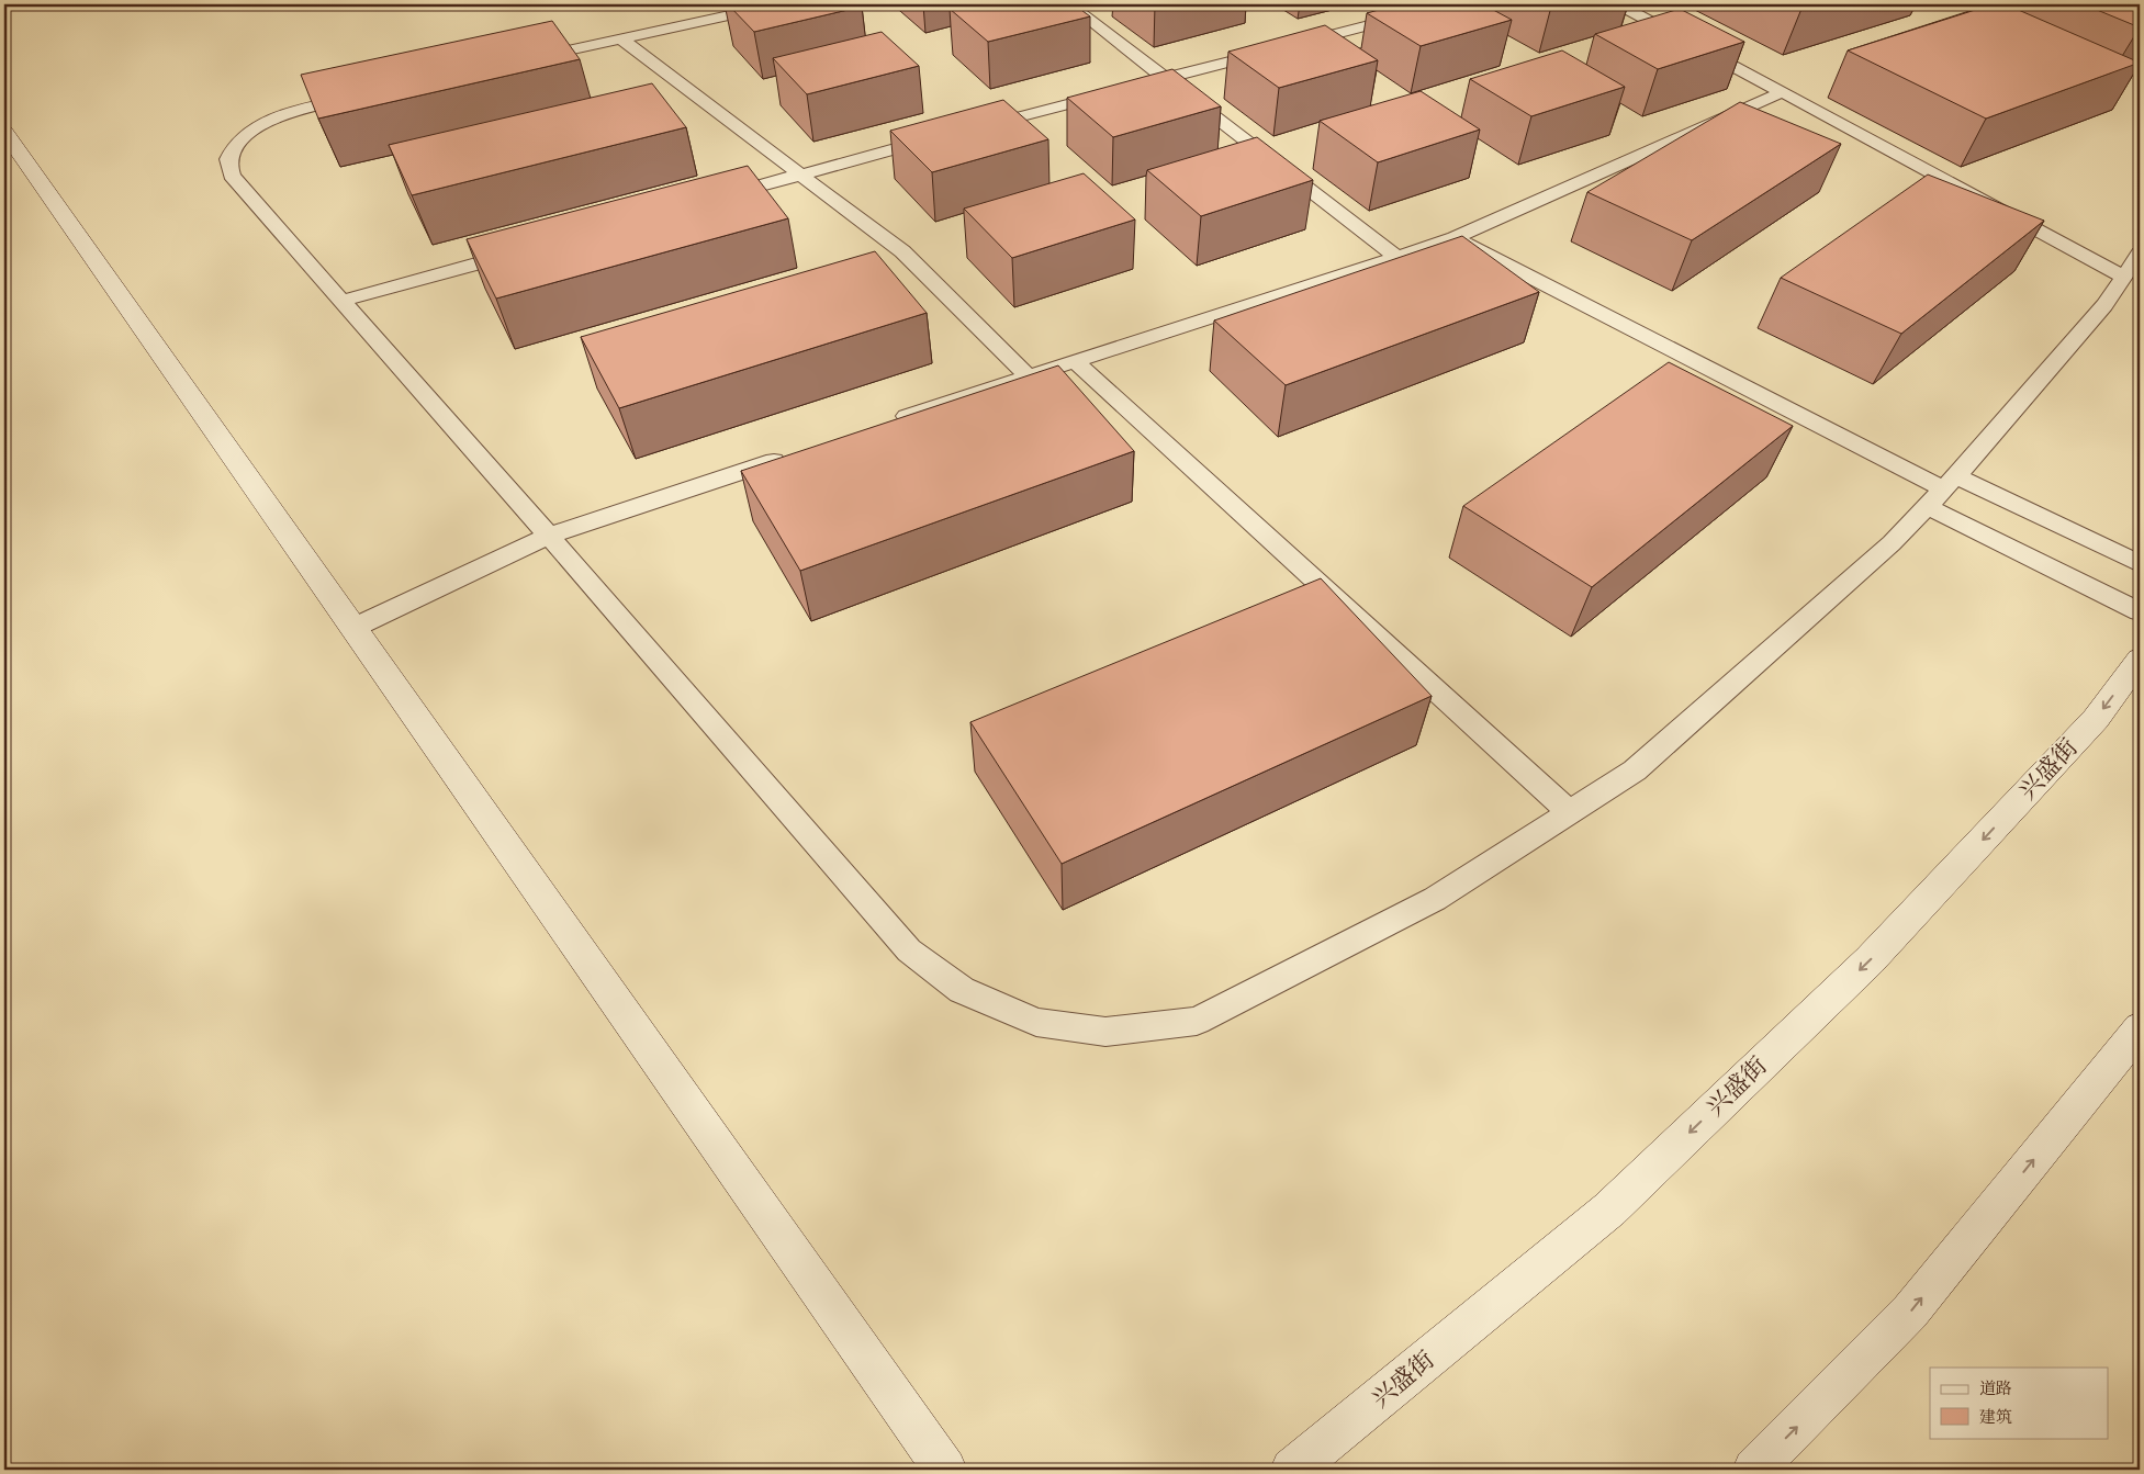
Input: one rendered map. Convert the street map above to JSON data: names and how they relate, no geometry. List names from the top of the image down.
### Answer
{
  "streets": {
    "main road": ["兴盛街"]
  },
  "one_way": ["兴盛街"],
  "legend": ["道路", "建筑"]
}
